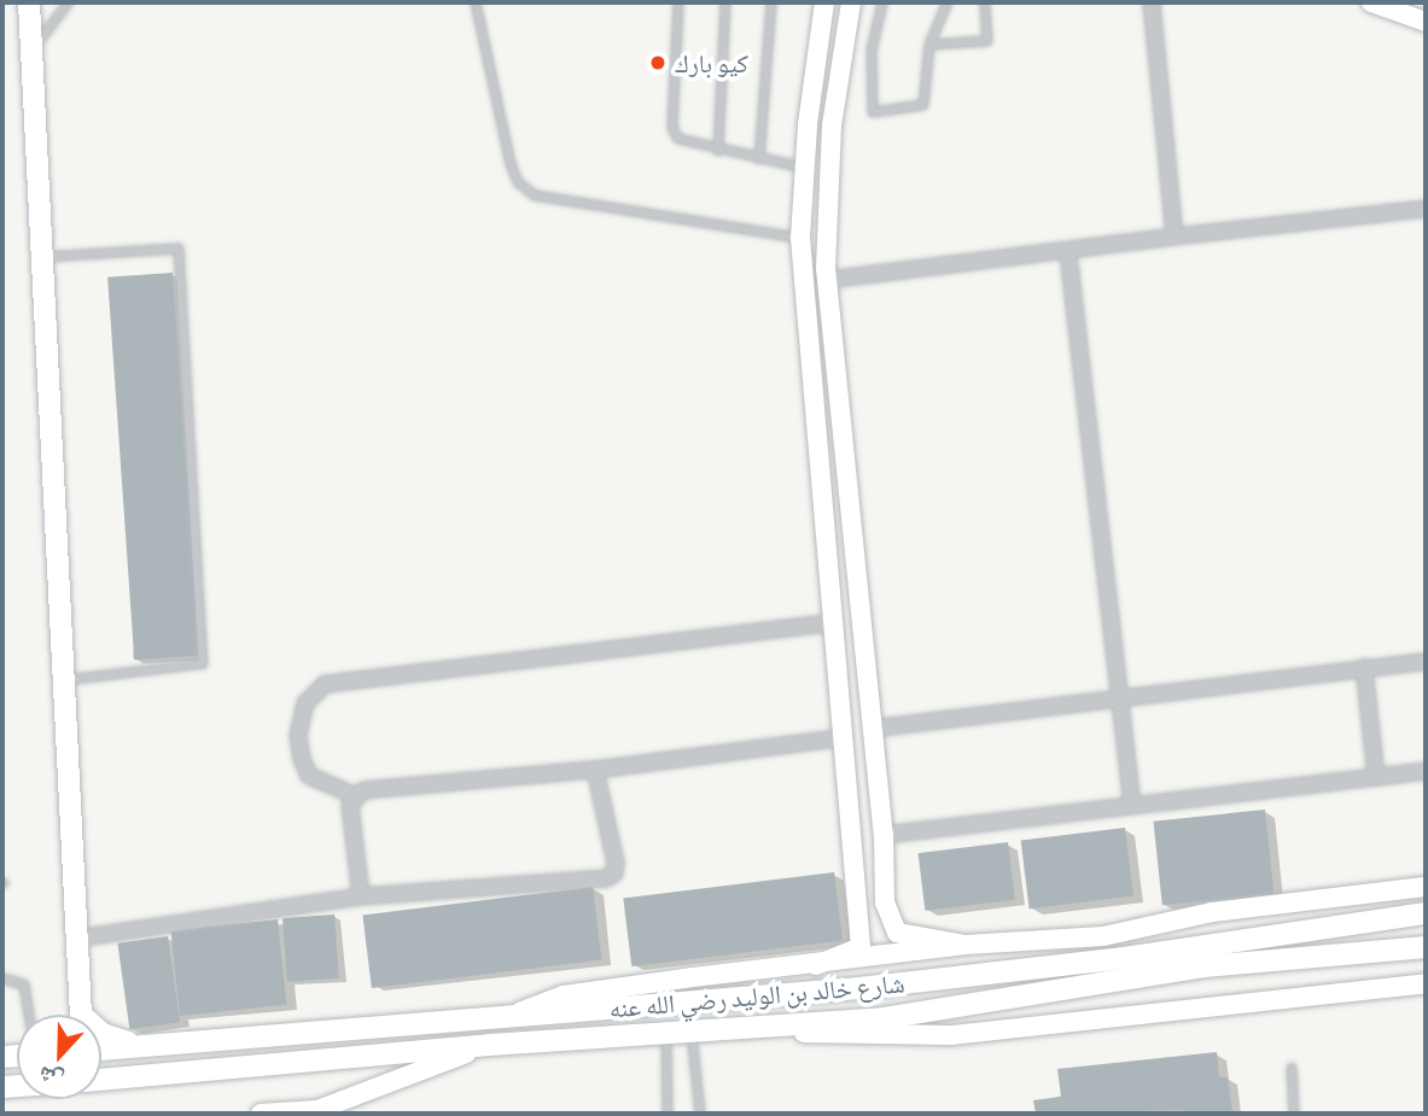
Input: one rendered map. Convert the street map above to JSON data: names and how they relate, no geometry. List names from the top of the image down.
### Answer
{
  "streets": {
    "main road": ["شارع خالد بن الوليد رضي الله عنه"]
  },
  "places": ["كيو بارك"],
  "north": "bottom"
}
